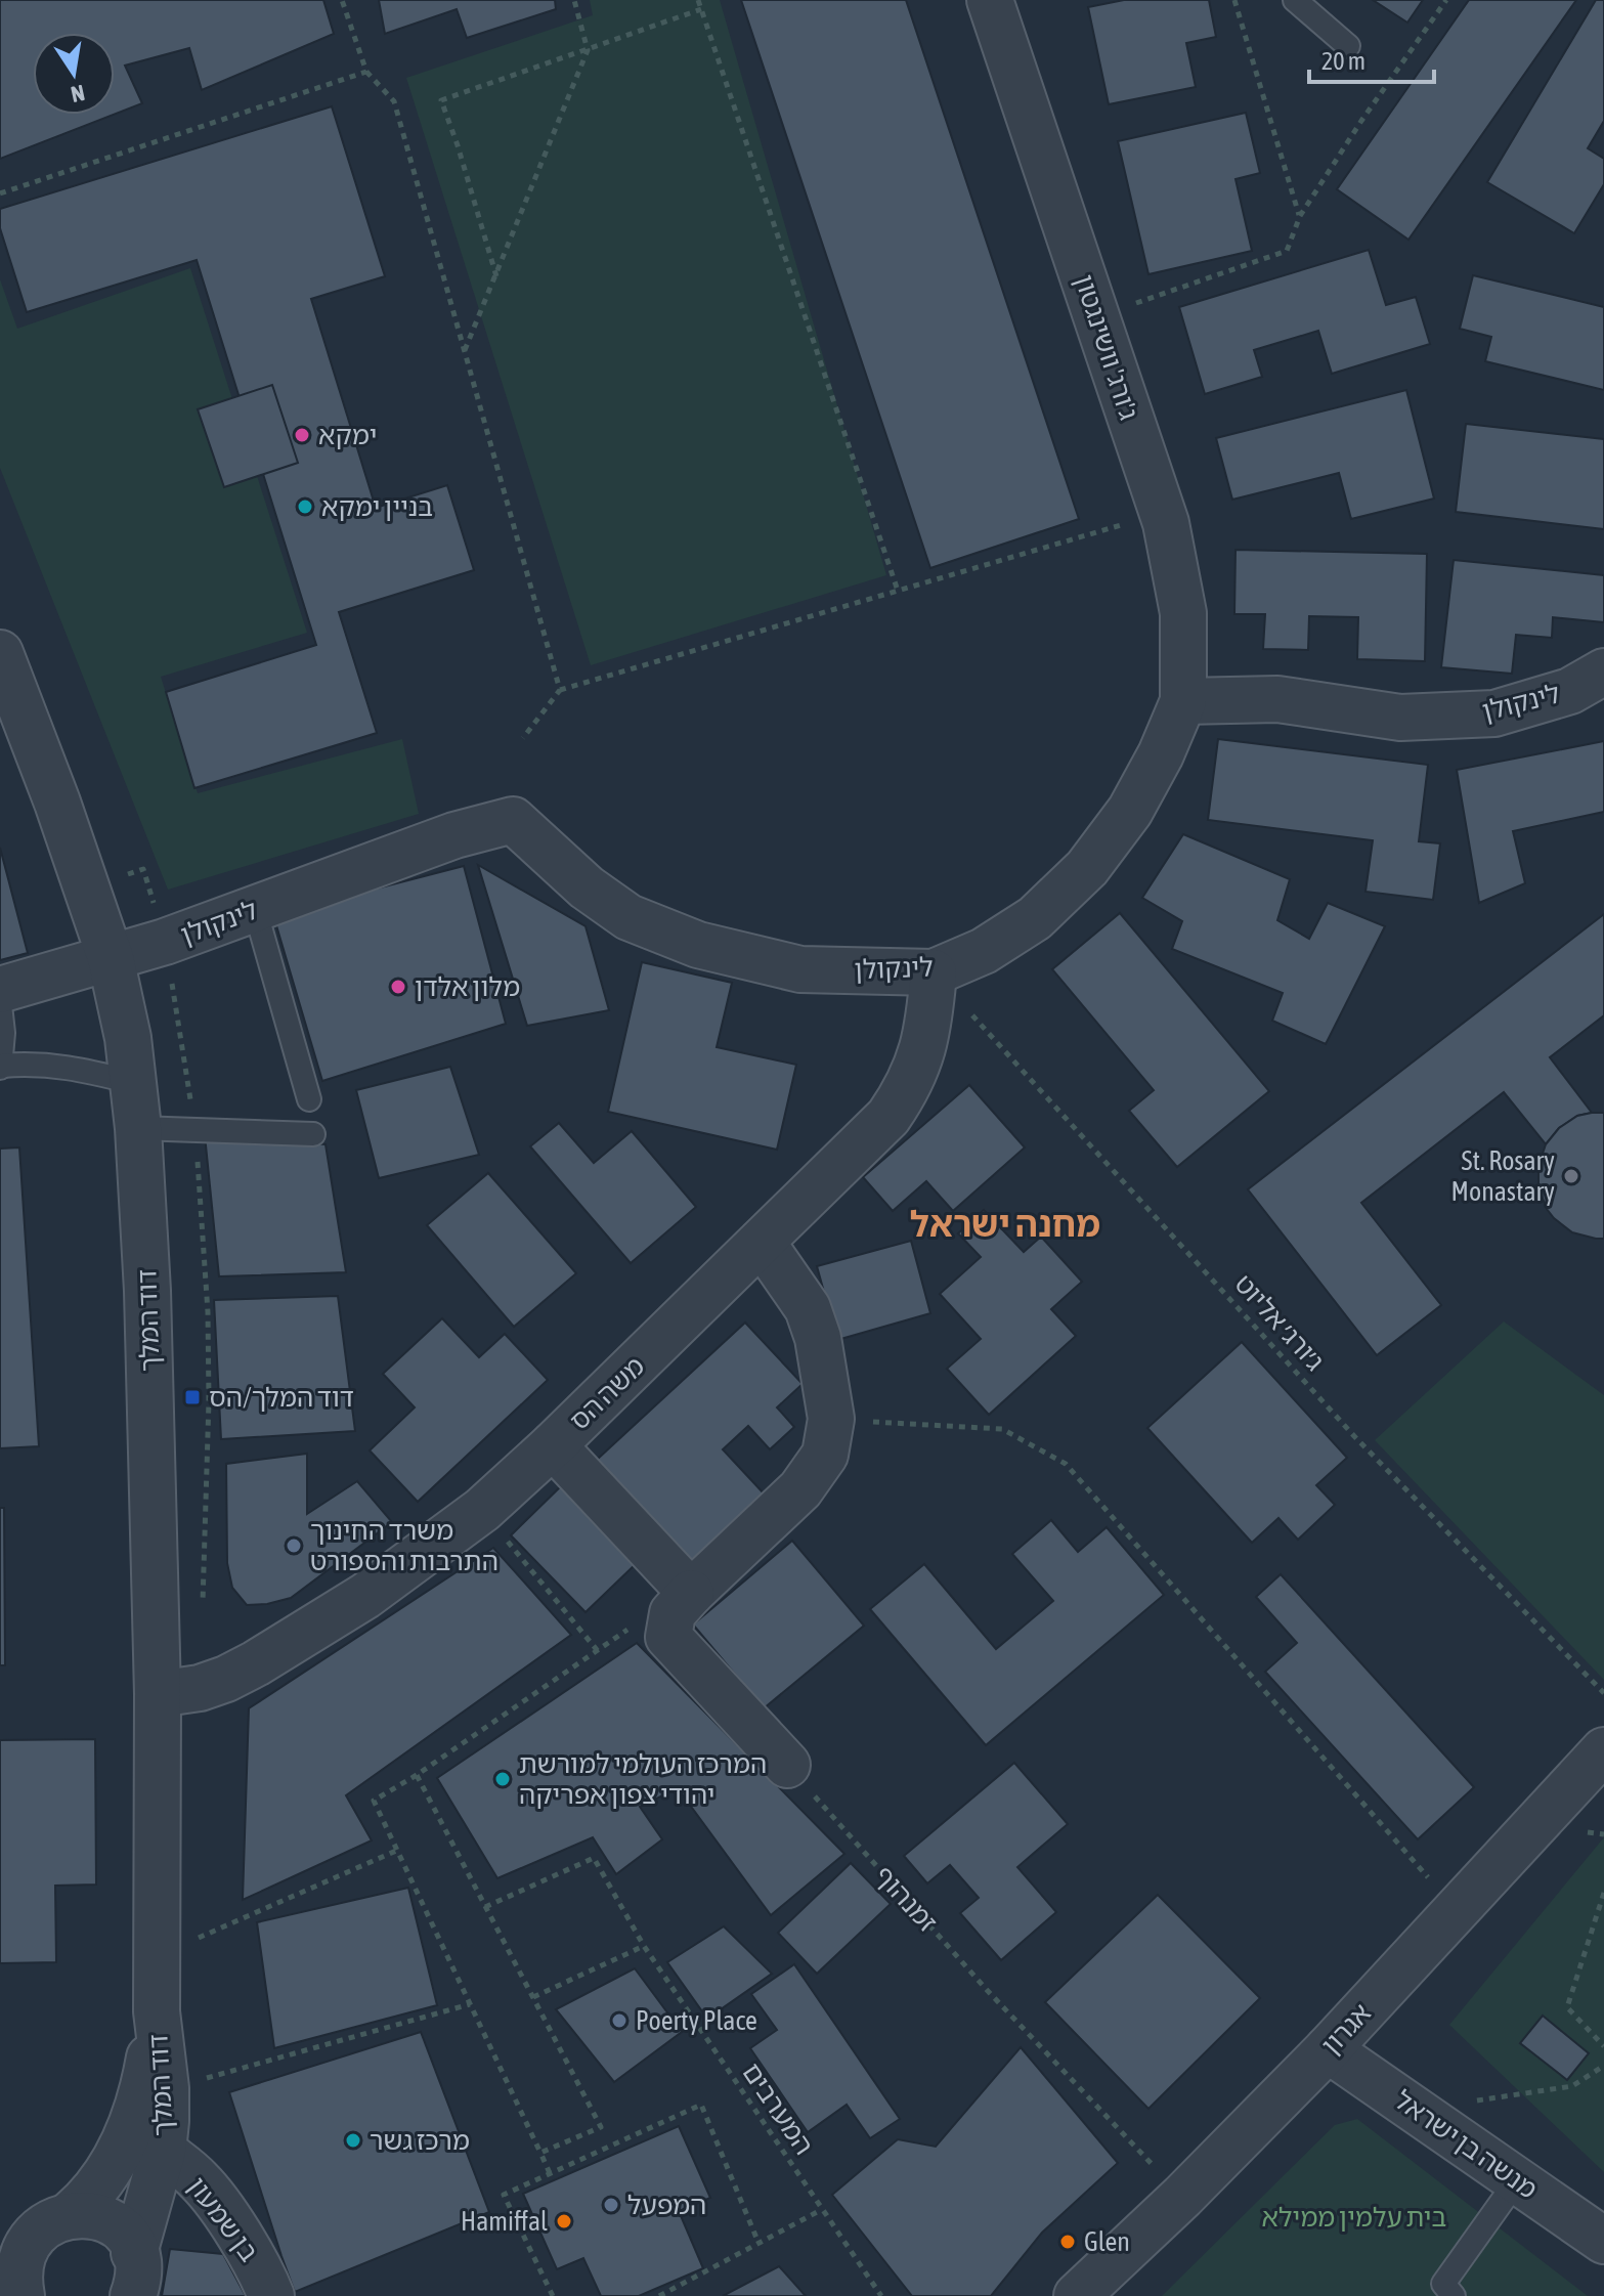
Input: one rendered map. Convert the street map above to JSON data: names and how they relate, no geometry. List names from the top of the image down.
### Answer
{
  "streets": {
    "street": [
      "ג'ורג' וושינגטון",
      "לינקולן",
      "דוד המלך",
      "משה הס",
      "אגרון",
      "מנשה בן ישראל",
      "בן שמעון"
    ],
    "path": ["ג׳ורג׳ אליוט", "זמנהוף", "המערבים"]
  },
  "crossings": [
    ["ג'ורג' וושינגטון", "לינקולן"],
    ["לינקולן", "דוד המלך"],
    ["לינקולן", "ג׳ורג׳ אליוט"],
    ["לינקולן", "משה הס"],
    ["דוד המלך", "משה הס"],
    ["דוד המלך", "בן שמעון"],
    ["ג׳ורג׳ אליוט", "משה הס"],
    ["זמנהוף", "אגרון"],
    ["אגרון", "מנשה בן ישראל"]
  ],
  "districts": ["מחנה ישראל"],
  "parks": ["בית עלמין ממילא"],
  "places": {
    "other": [
      "ימקא",
      "בניין ימקא",
      "מלון אלדן",
      "St. Rosary Monastary",
      "משרד החינוך התרבות והספורט",
      "המרכז העולמי למורשת יהודי צפון אפריקה",
      "Poerty Place",
      "מרכז גשר",
      "המפעל",
      "Hamiffal",
      "Glen"
    ],
    "transit": ["דוד המלך/הס"]
  },
  "scale_bar": "20 m",
  "north": "bottom"
}
